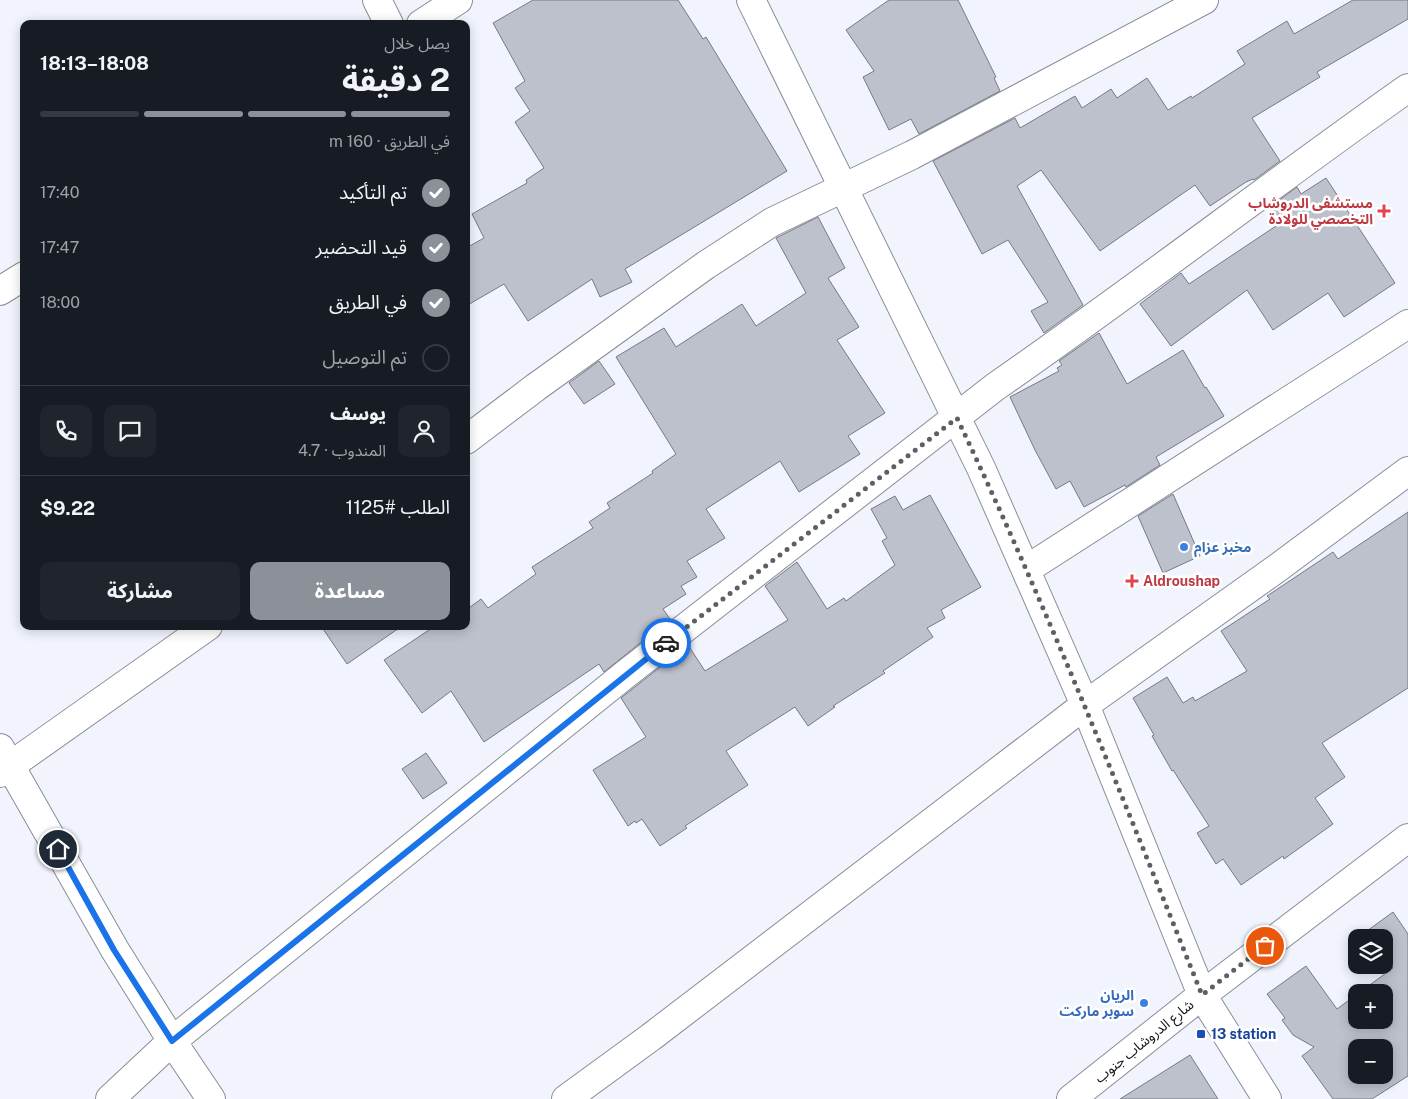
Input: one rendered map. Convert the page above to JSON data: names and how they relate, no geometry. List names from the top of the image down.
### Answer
{
  "streets": {
    "street": ["شارع الدروشاب جنوب"]
  },
  "places": {
    "health": ["مستشفى الدروشاب التخصصي للولادة", "Aldroushap"],
    "other": ["مخبز عزام", "الريان سوبر ماركت"],
    "transit": ["13 station"]
  },
  "page": {
    "heading": ["2 دقيقة", "يصل خلال", "18:08–18:13"],
    "panel": [
      "يوسف",
      "المندوب · 4.7",
      "الطلب #1125",
      "$9.22"
    ],
    "bar": "في الطريق · 160 m",
    "list": [
      ["تم التأكيد", "17:40"],
      ["قيد التحضير", "17:47"],
      ["في الطريق", "18:00"],
      "تم التوصيل"
    ],
    "buttons": ["مساعدة", "مشاركة"],
    "map_buttons": ["+", "−"]
  }
}
